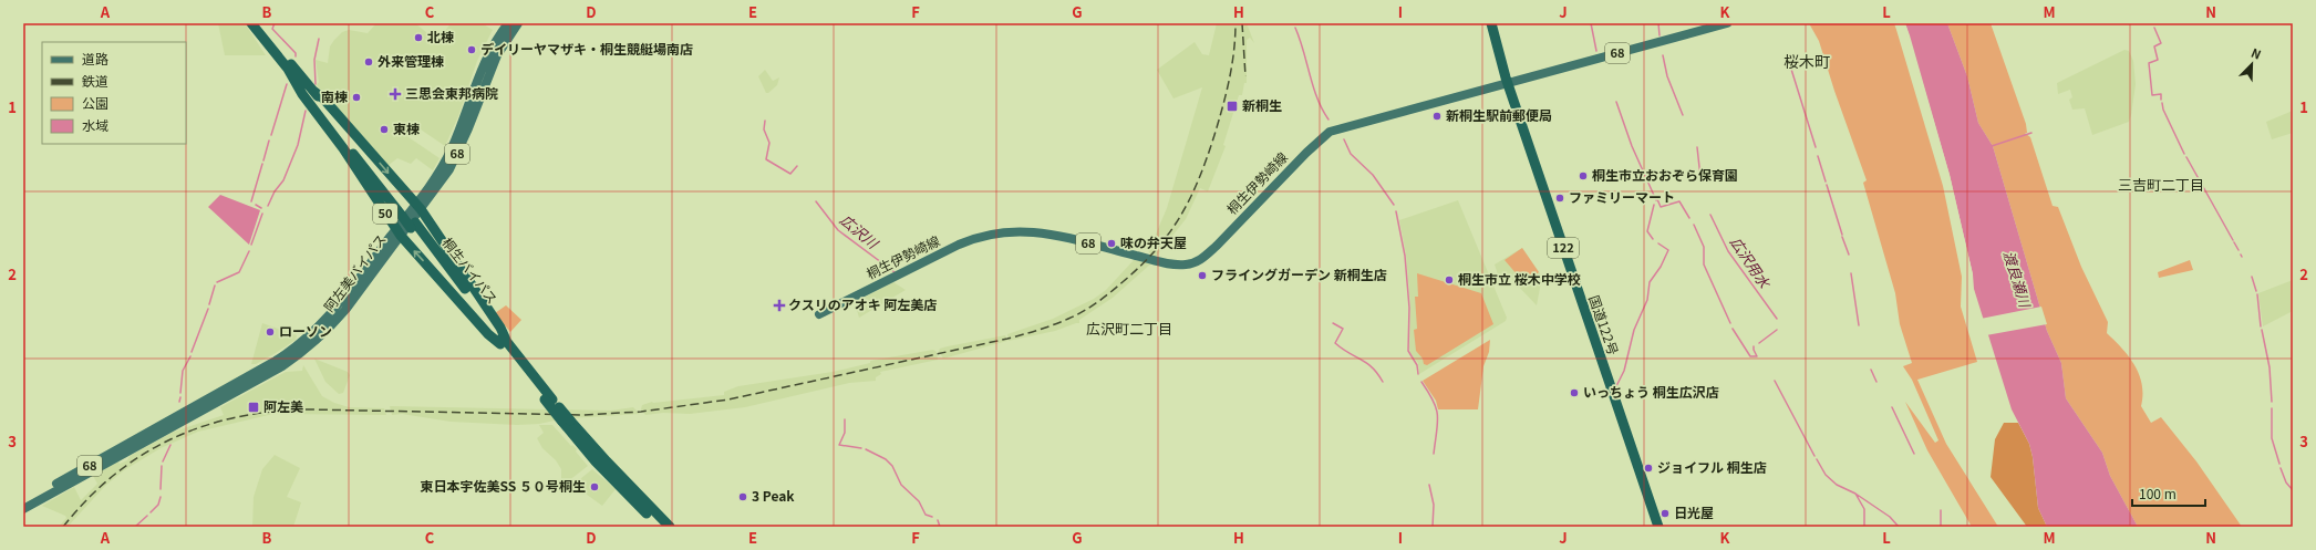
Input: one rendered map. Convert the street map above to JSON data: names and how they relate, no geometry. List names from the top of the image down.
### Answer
{
  "streets": {
    "highway": [
      "50",
      "122",
      "桐生バイパス",
      "国道122号"
    ],
    "main road": ["68", "桐生伊勢崎線", "阿左美バイパス"]
  },
  "crossings": [
    ["桐生伊勢崎線", "122"],
    ["桐生伊勢崎線", "国道122号"],
    ["50", "桐生バイパス"],
    ["50", "阿左美バイパス"],
    ["122", "国道122号"]
  ],
  "districts": ["桜木町", "三吉町二丁目", "広沢町二丁目"],
  "water": ["広沢川", "広沢用水", "渡良瀬川"],
  "places": {
    "other": [
      "北棟",
      "デイリーヤマザキ・桐生競艇場南店",
      "外来管理棟",
      "南棟",
      "新桐生駅前郵便局",
      "東棟",
      "桐生市立おおぞら保育園",
      "ファミリーマート",
      "味の弁天屋",
      "フライングガーデン 新桐生店",
      "桐生市立 桜木中学校",
      "ローソン",
      "いっちょう 桐生広沢店",
      "ジョイフル 桐生店",
      "東日本宇佐美SS ５０号桐生",
      "3 Peak",
      "日光屋"
    ],
    "health": ["三思会東邦病院", "クスリのアオキ 阿左美店"],
    "transit": ["新桐生", "阿左美"]
  },
  "legend": [
    "道路",
    "鉄道",
    "公園",
    "水域"
  ],
  "scale_bar": "100 m",
  "north": "top right",
  "grid": {
    "columns": [
      "A",
      "B",
      "C",
      "D",
      "E",
      "F",
      "G",
      "H",
      "I",
      "J",
      "K",
      "L",
      "M",
      "N"
    ],
    "rows": ["1", "2", "3"]
  }
}
